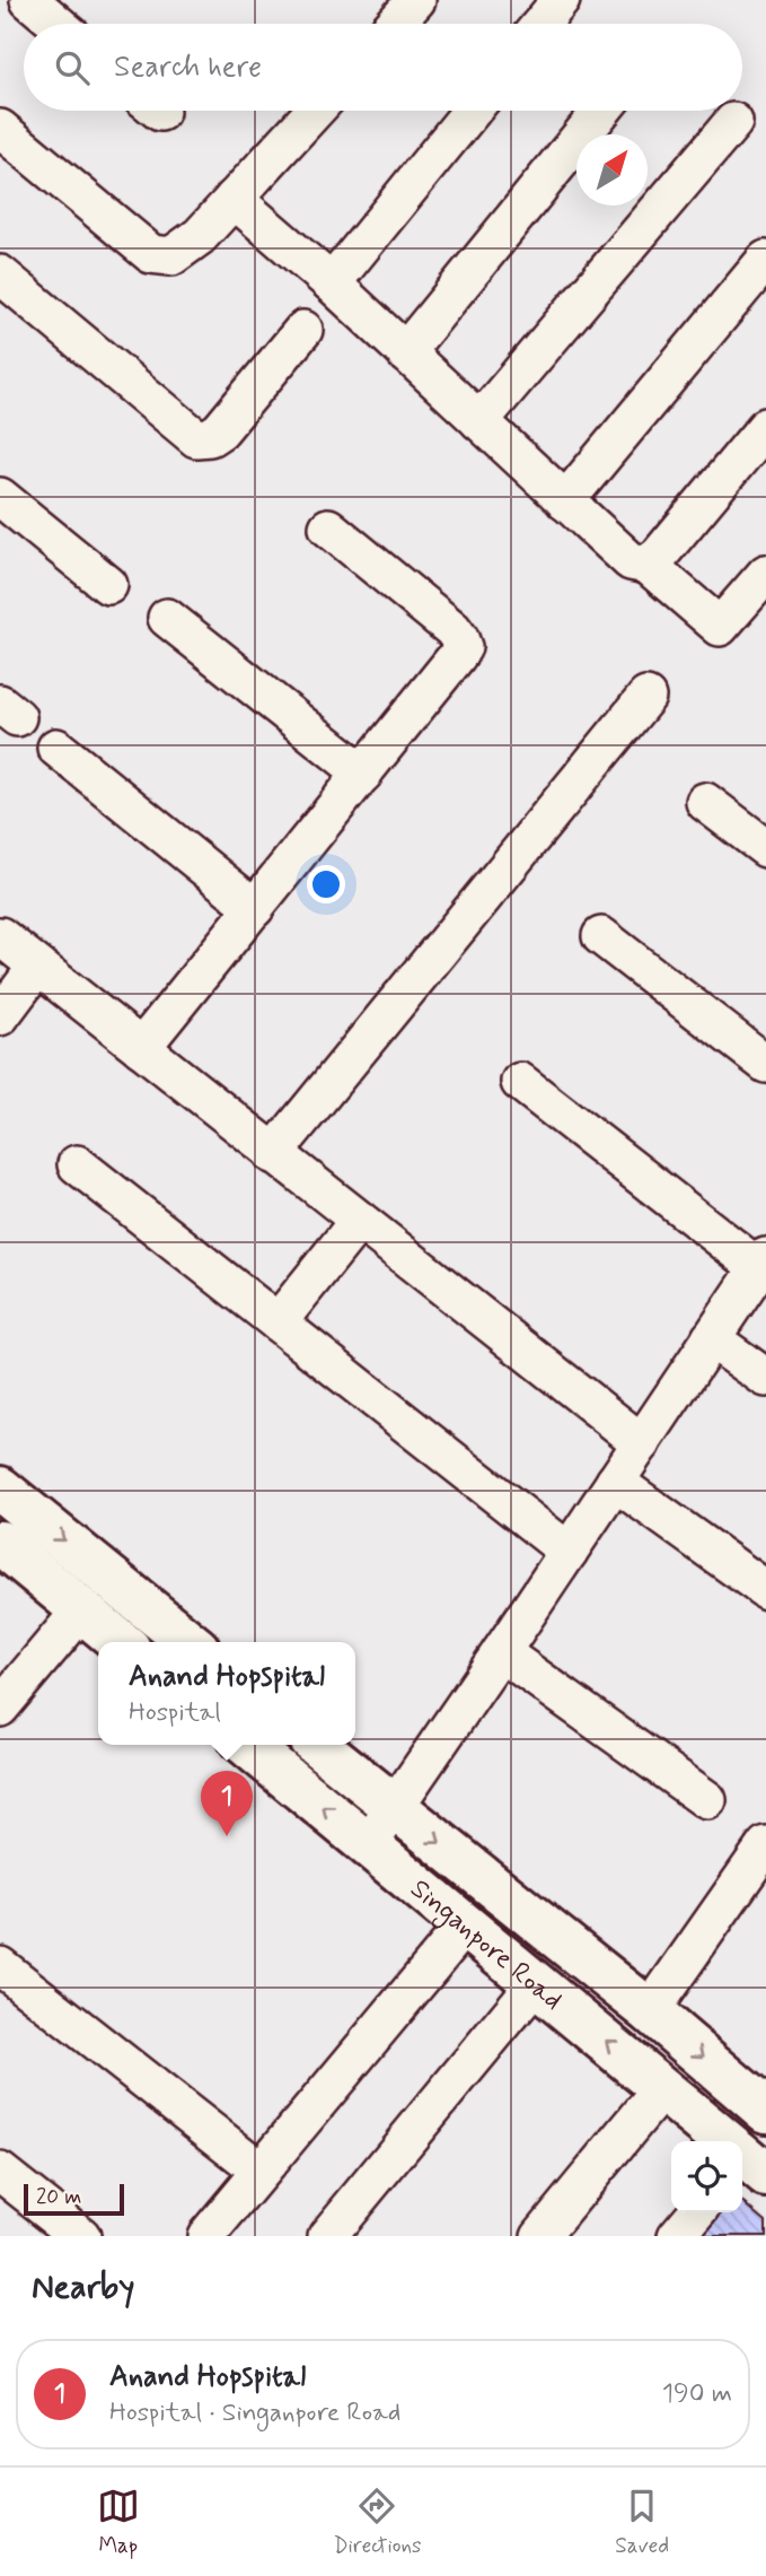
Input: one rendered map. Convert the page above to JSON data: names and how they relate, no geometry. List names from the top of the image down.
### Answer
{
  "streets": {
    "main road": ["Singanpore Road"]
  },
  "scale_bar": "20 m",
  "north": "top right",
  "page": {
    "search": "Search here",
    "popup": ["Anand Hopspital", "Hospital"],
    "pins": "1",
    "scale": "20 m",
    "heading": "Nearby",
    "list": [
      {
        "mark": "1",
        "name": "Anand Hopspital",
        "note": "Hospital · Singanpore Road",
        "value": "190 m"
      }
    ],
    "nav": ["Map", "Directions", "Saved"]
  }
}
